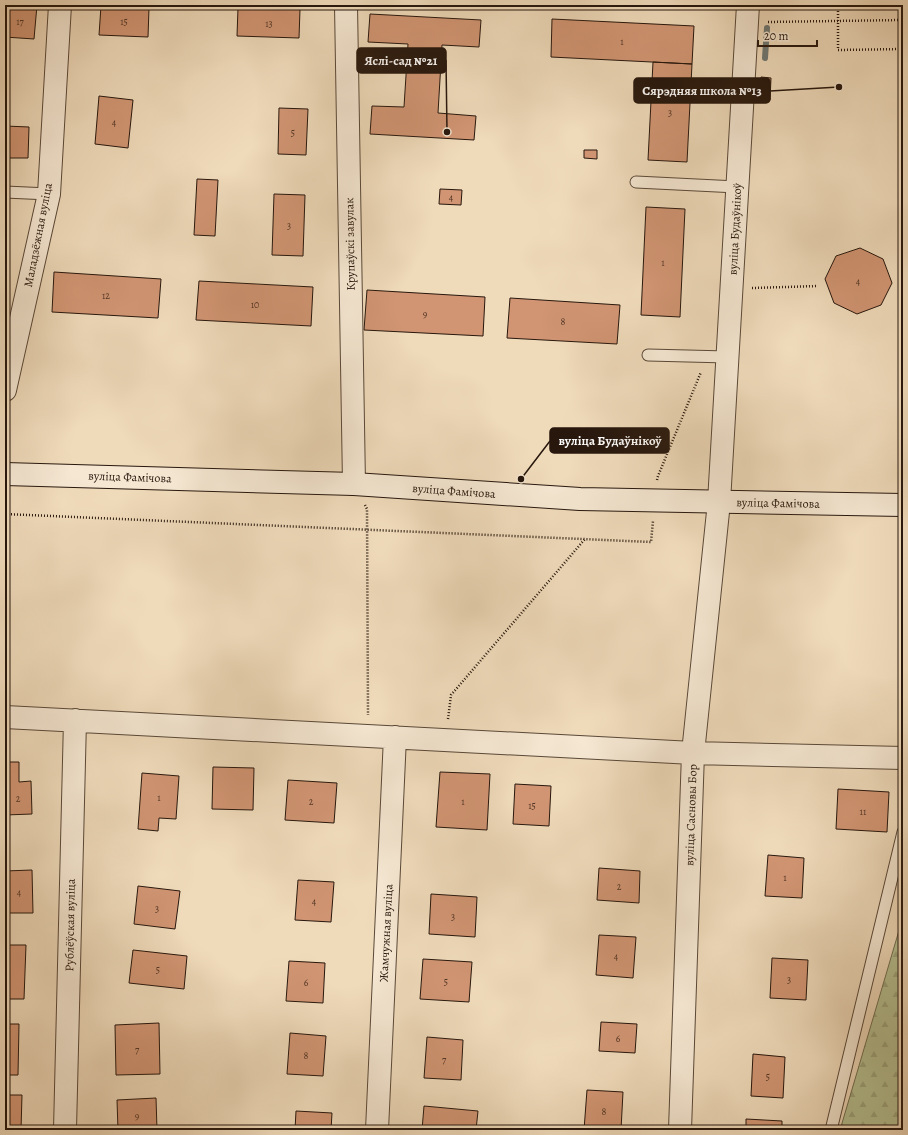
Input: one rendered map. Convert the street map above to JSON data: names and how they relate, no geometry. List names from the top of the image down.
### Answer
{
  "streets": {
    "street": [
      "вуліца Будаўнікоў",
      "Маладзёжная вуліца",
      "Крупаўскі завулак",
      "вуліца Фамічова",
      "вуліца Сасновы Бор",
      "Рублёўская вуліца",
      "Жамчужная вуліца"
    ]
  },
  "crossings": [
    ["вуліца Будаўнікоў", "вуліца Фамічова"],
    ["вуліца Будаўнікоў", "вуліца Сасновы Бор"],
    ["Крупаўскі завулак", "вуліца Фамічова"],
    ["вуліца Фамічова", "вуліца Сасновы Бор"]
  ],
  "places": ["Сярэдняя школа №13", "Яслі-сад №21", "вуліца Будаўнікоў"],
  "house_numbers": [
    "17",
    "15",
    "13",
    "1",
    "3",
    "4",
    "5",
    "4",
    "3",
    "1",
    "4",
    "12",
    "10",
    "9",
    "8",
    "1",
    "2",
    "2",
    "1",
    "15",
    "11",
    "1",
    "2",
    "4",
    "4",
    "3",
    "3",
    "4",
    "5",
    "3",
    "5",
    "6",
    "6",
    "7",
    "8",
    "7",
    "5",
    "8",
    "9"
  ],
  "scale_bar": "20 m"
}
